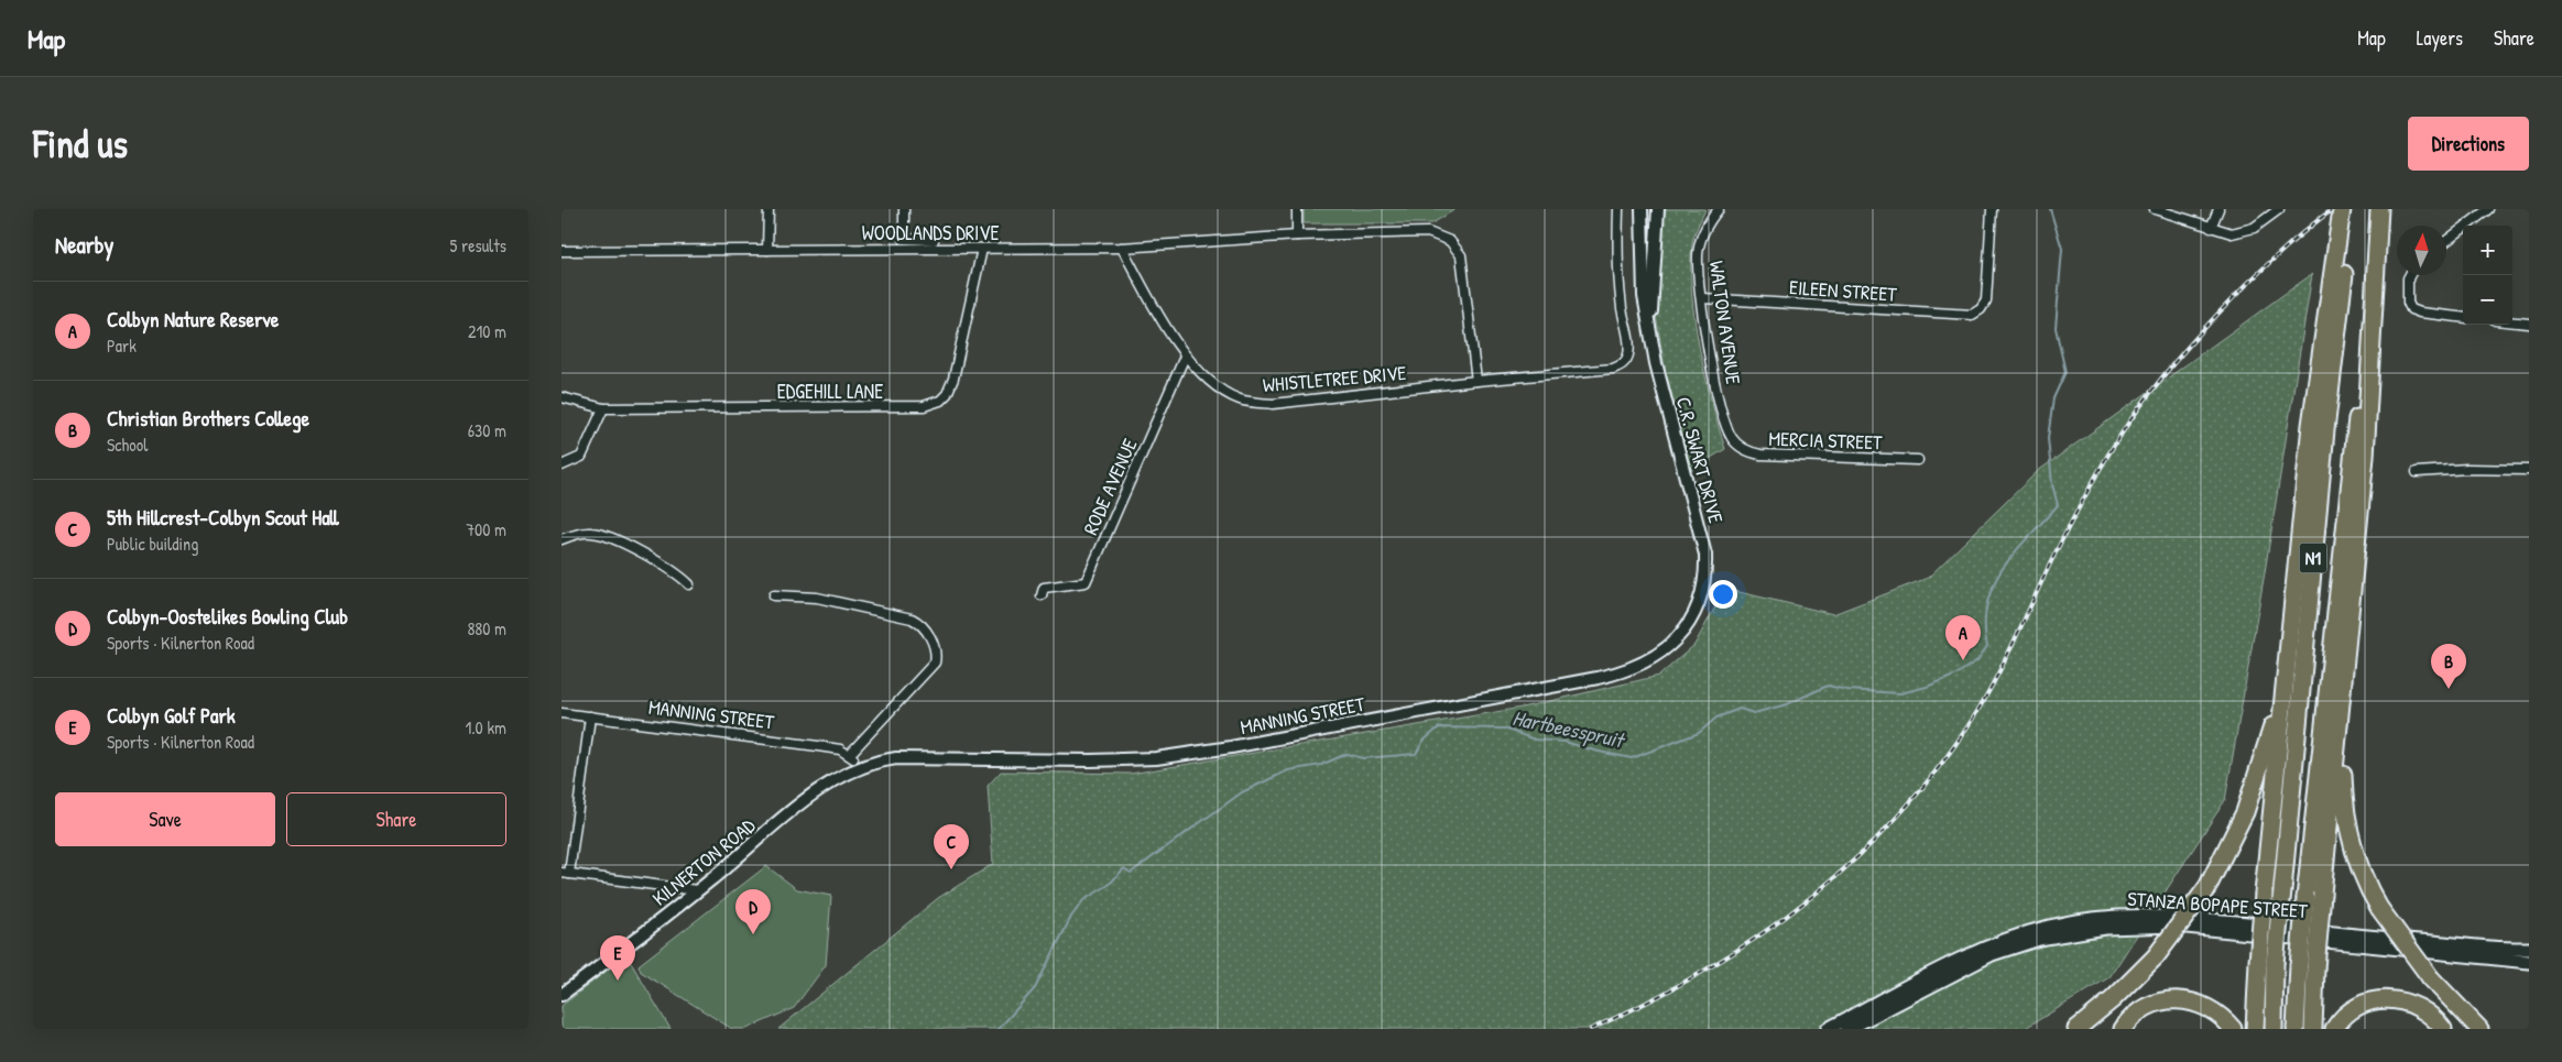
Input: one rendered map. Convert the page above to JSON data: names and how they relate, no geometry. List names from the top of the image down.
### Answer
{
  "streets": {
    "highway": ["N1"],
    "main road": ["STANZA BOPAPE STREET"],
    "street": [
      "WOODLANDS DRIVE",
      "EILEEN STREET",
      "WALTON AVENUE",
      "WHISTLETREE DRIVE",
      "EDGEHILL LANE",
      "MERCIA STREET",
      "C.R. SWART DRIVE",
      "RODE AVENUE",
      "MANNING STREET",
      "KILNERTON ROAD"
    ]
  },
  "crossings": [
    ["WOODLANDS DRIVE", "WHISTLETREE DRIVE"],
    ["WOODLANDS DRIVE", "EDGEHILL LANE"],
    ["EILEEN STREET", "WALTON AVENUE"],
    ["WALTON AVENUE", "MERCIA STREET"],
    ["WHISTLETREE DRIVE", "RODE AVENUE"],
    ["C.R. SWART DRIVE", "MANNING STREET"],
    ["MANNING STREET", "KILNERTON ROAD"]
  ],
  "water": ["Hartbeesspruit"],
  "north": "top",
  "page": {
    "header": "Map",
    "nav": ["Map", "Layers", "Share"],
    "buttons": [
      "Directions",
      ["Save", "Share"]
    ],
    "title": "Find us",
    "heading": ["Nearby", "5 results"],
    "map_buttons": ["+", "−"],
    "list": [
      {
        "mark": "A",
        "name": "Colbyn Nature Reserve",
        "note": "Park",
        "value": "210 m"
      },
      {
        "mark": "B",
        "name": "Christian Brothers College",
        "note": "School",
        "value": "630 m"
      },
      {
        "mark": "C",
        "name": "5th Hillcrest-Colbyn Scout Hall",
        "note": "Public building",
        "value": "700 m"
      },
      {
        "mark": "D",
        "name": "Colbyn-Oostelikes Bowling Club",
        "note": "Sports · Kilnerton Road",
        "value": "880 m"
      },
      {
        "mark": "E",
        "name": "Colbyn Golf Park",
        "note": "Sports · Kilnerton Road",
        "value": "1.0 km"
      }
    ],
    "pins": [
      "A",
      "B",
      "C",
      "D",
      "E"
    ]
  }
}
